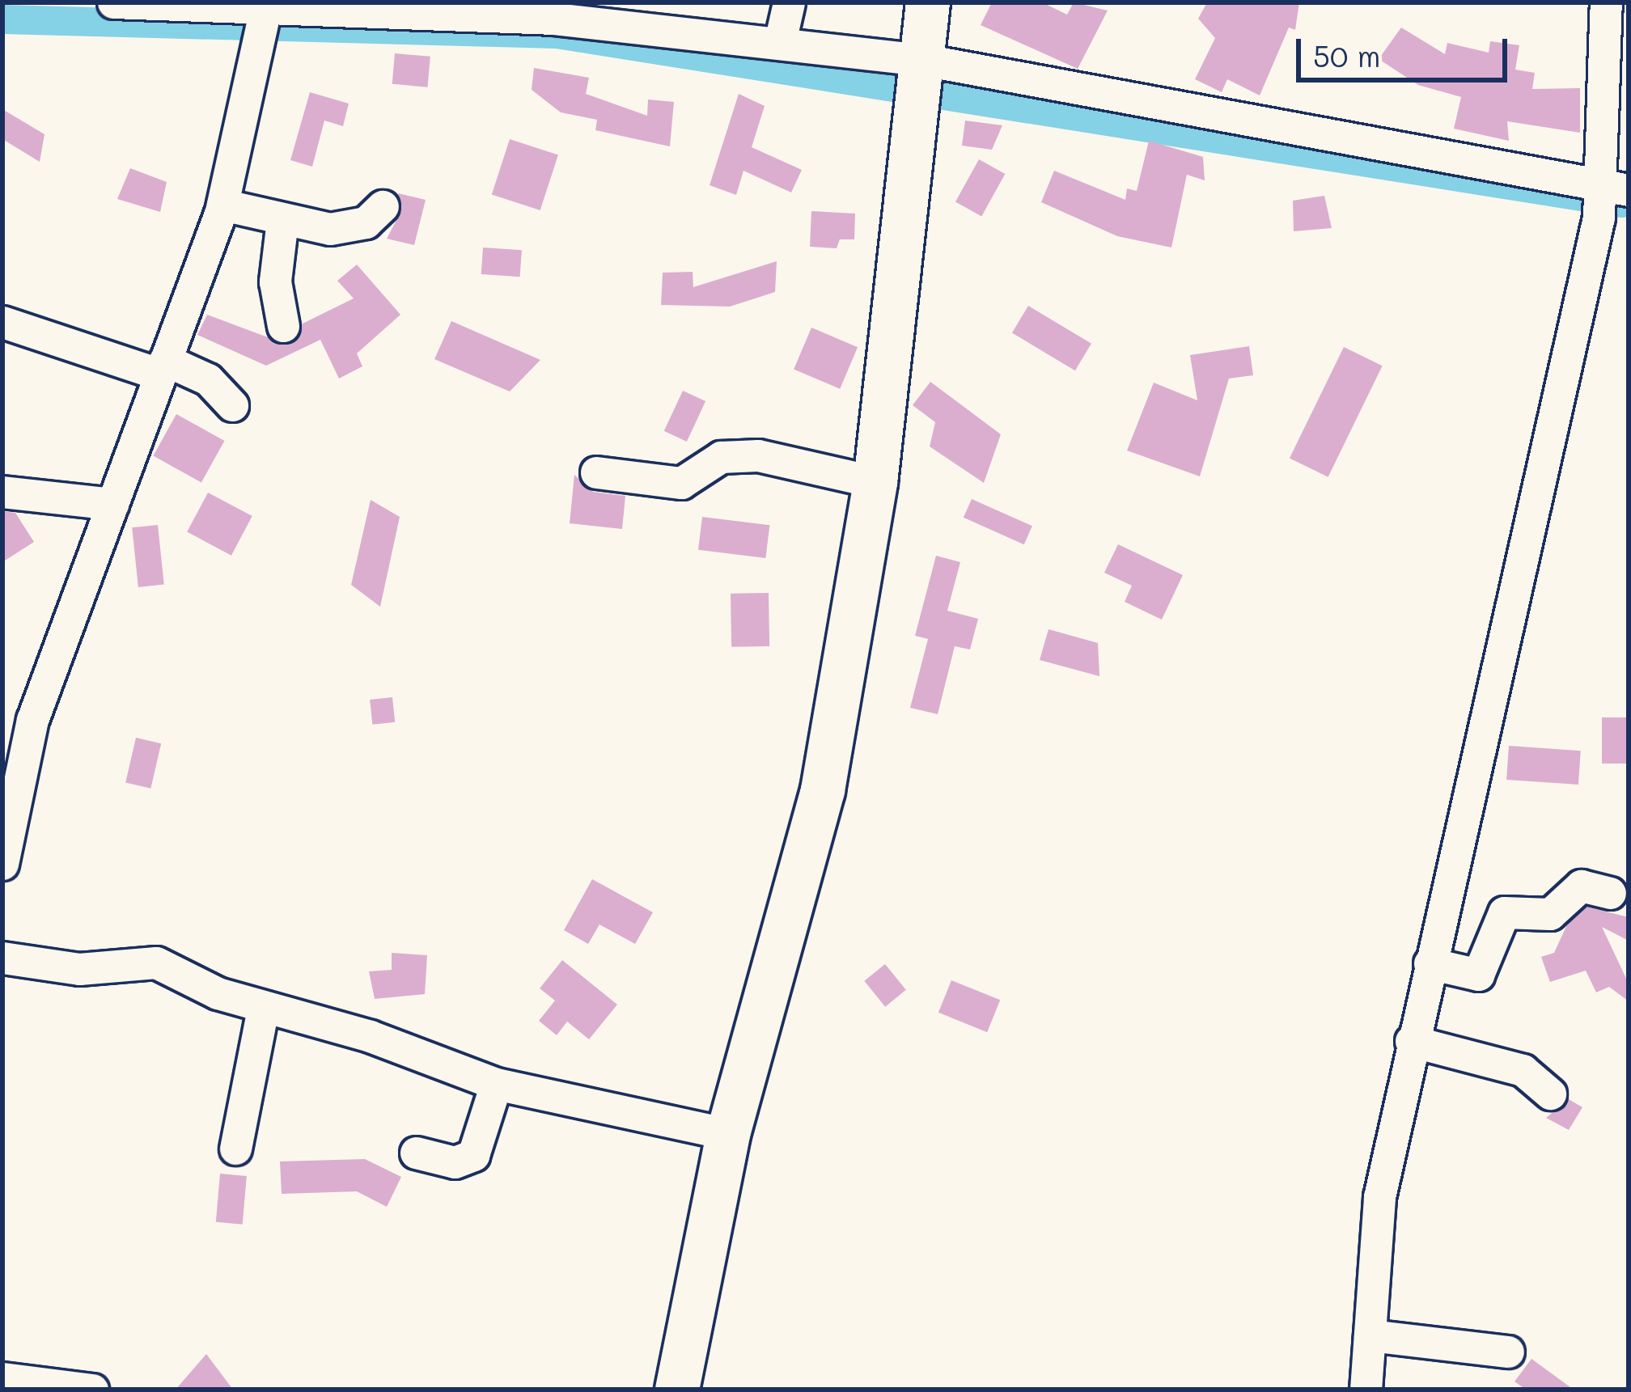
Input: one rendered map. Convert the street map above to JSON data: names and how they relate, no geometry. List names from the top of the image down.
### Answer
{
  "scale_bar": "50 m"
}
